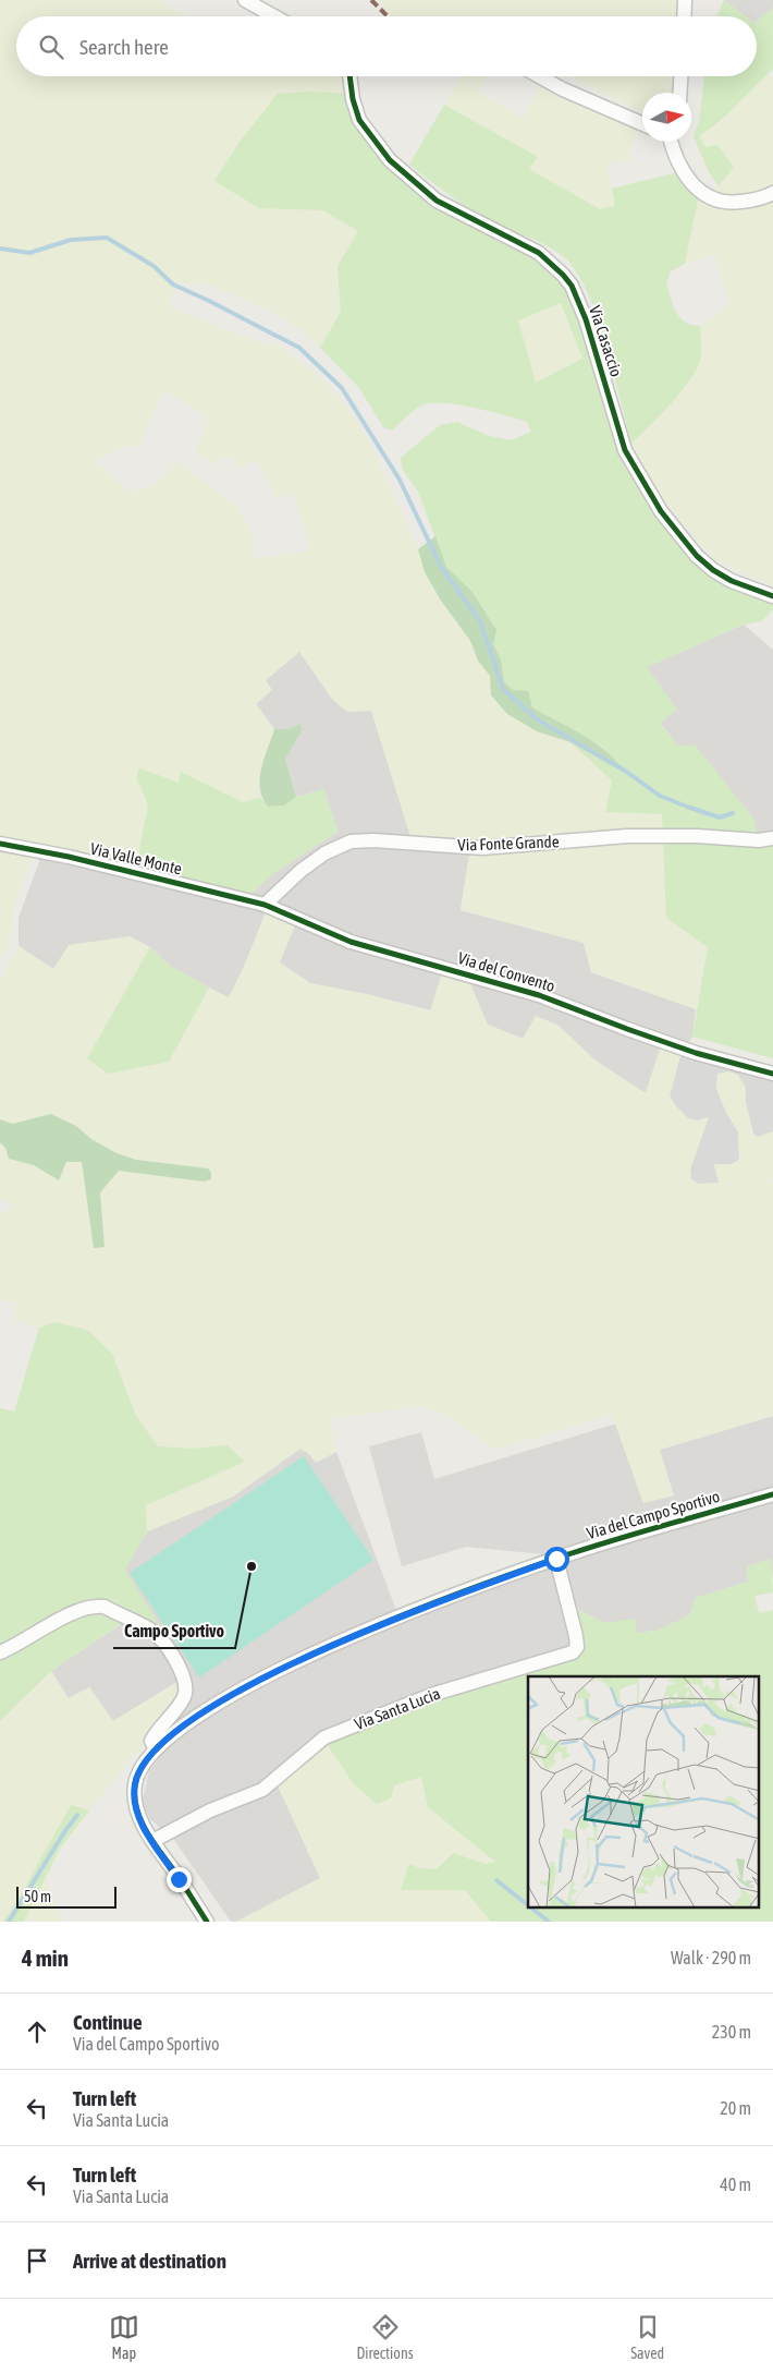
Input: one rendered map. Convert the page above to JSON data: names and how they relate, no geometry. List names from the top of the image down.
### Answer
{
  "streets": {
    "street": [
      "Via Casaccio",
      "Via Fonte Grande",
      "Via Valle Monte",
      "Via del Convento",
      "Via del Campo Sportivo",
      "Via Santa Lucia"
    ]
  },
  "crossings": [
    ["Via Fonte Grande", "Via Valle Monte"],
    ["Via Fonte Grande", "Via del Convento"],
    ["Via Valle Monte", "Via del Convento"],
    ["Via del Campo Sportivo", "Via Santa Lucia"]
  ],
  "places": ["Campo Sportivo"],
  "scale_bar": "50 m",
  "north": "right",
  "page": {
    "search": "Search here",
    "scale": "50 m",
    "heading": ["4 min", "Walk · 290 m"],
    "list": [
      ["Continue", "Via del Campo Sportivo", "230 m"],
      ["Turn left", "Via Santa Lucia", "20 m"],
      ["Turn left", "Via Santa Lucia", "40 m"],
      "Arrive at destination"
    ],
    "nav": ["Map", "Directions", "Saved"]
  }
}
